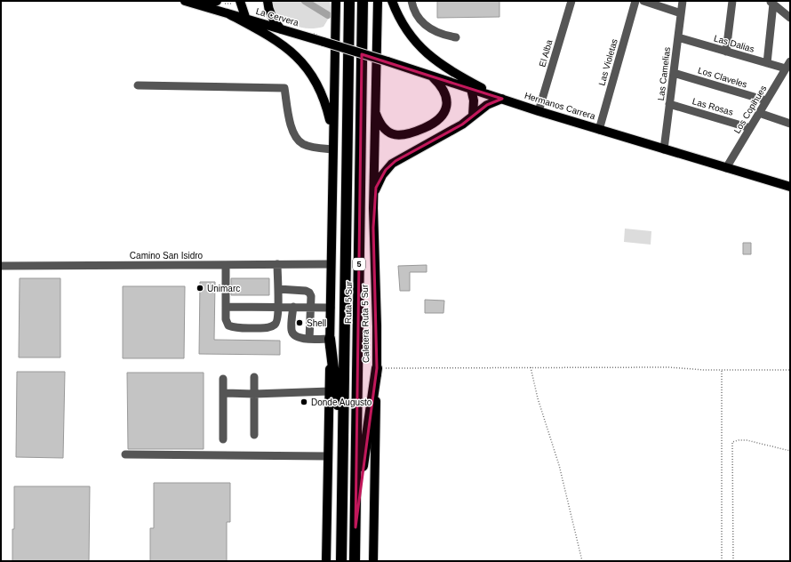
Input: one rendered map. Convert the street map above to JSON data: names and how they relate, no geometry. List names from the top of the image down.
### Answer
{
  "streets": {
    "highway": ["5", "Ruta 5 Sur"],
    "main road": ["La Cervera", "Hermanos Carrera", "Caletera Ruta 5 Sur"],
    "street": [
      "Las Dalias",
      "El Alba",
      "Las Violetas",
      "Las Camelias",
      "Los Claveles",
      "Las Rosas",
      "Los Copihues",
      "Camino San Isidro"
    ]
  },
  "crossings": [
    ["La Cervera", "Hermanos Carrera"],
    ["Las Dalias", "Las Camelias"],
    ["Las Dalias", "Los Copihues"],
    ["El Alba", "Hermanos Carrera"],
    ["Las Violetas", "Hermanos Carrera"],
    ["Las Camelias", "Los Claveles"],
    ["Las Camelias", "Hermanos Carrera"],
    ["Las Camelias", "Las Rosas"],
    ["Los Claveles", "Los Copihues"],
    ["Hermanos Carrera", "Los Copihues"],
    ["Las Rosas", "Los Copihues"]
  ],
  "places": ["Unimarc", "Shell", "Donde Augusto"]
}
